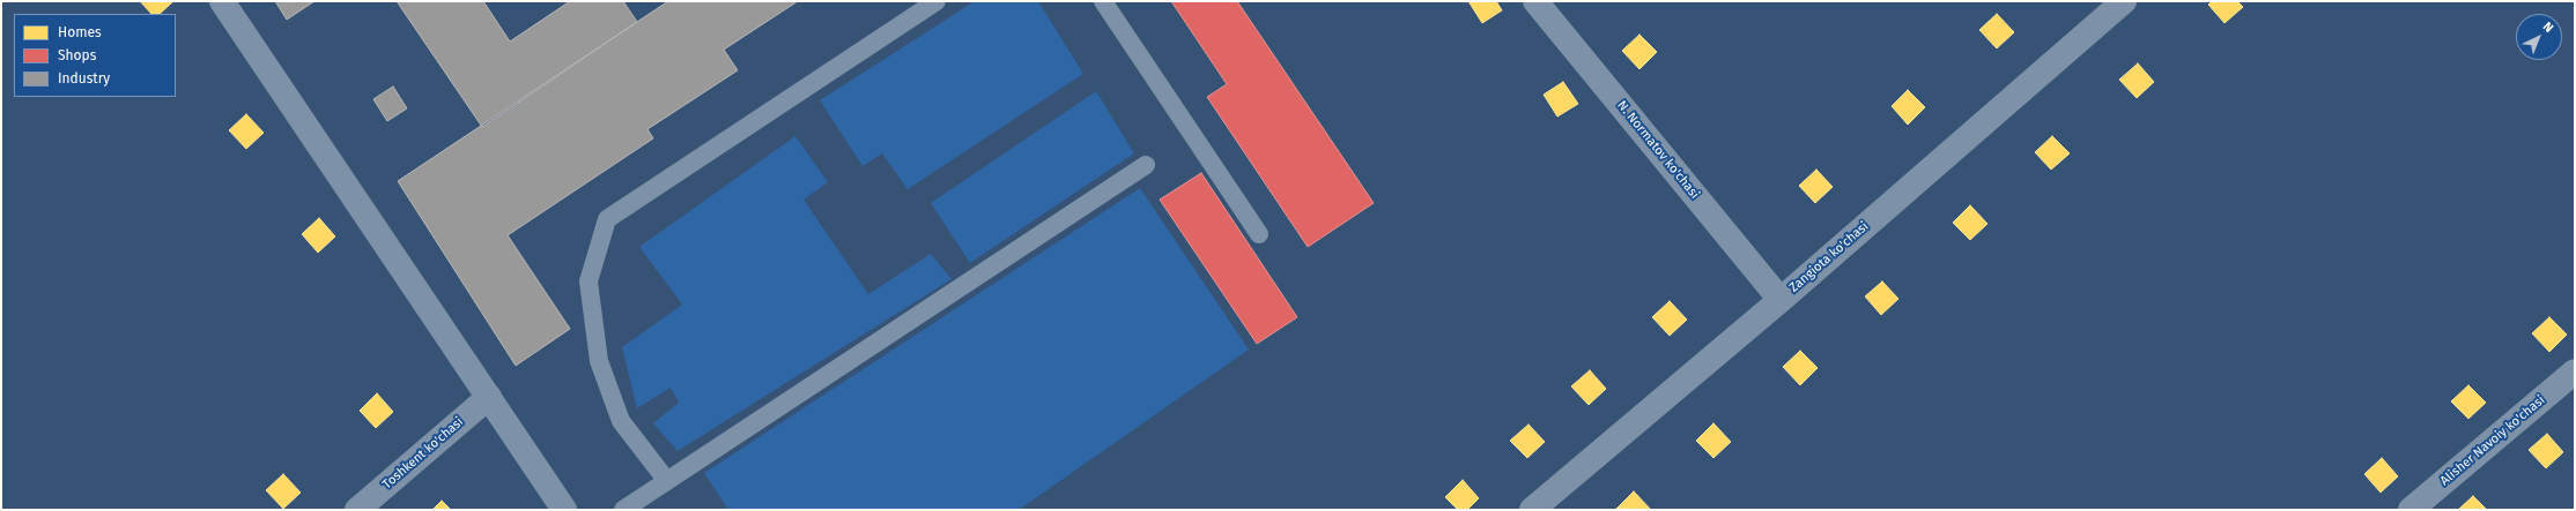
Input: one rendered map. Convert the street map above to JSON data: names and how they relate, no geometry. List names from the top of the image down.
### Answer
{
  "streets": {
    "street": [
      "N. Normatov ko'chasi",
      "Zangiota ko'chasi",
      "Alisher Navoiy ko'chasi",
      "Toshkent ko'chasi"
    ]
  },
  "crossings": [
    ["N. Normatov ko'chasi", "Zangiota ko'chasi"]
  ],
  "legend": ["Homes", "Shops", "Industry"],
  "north": "top right"
}
